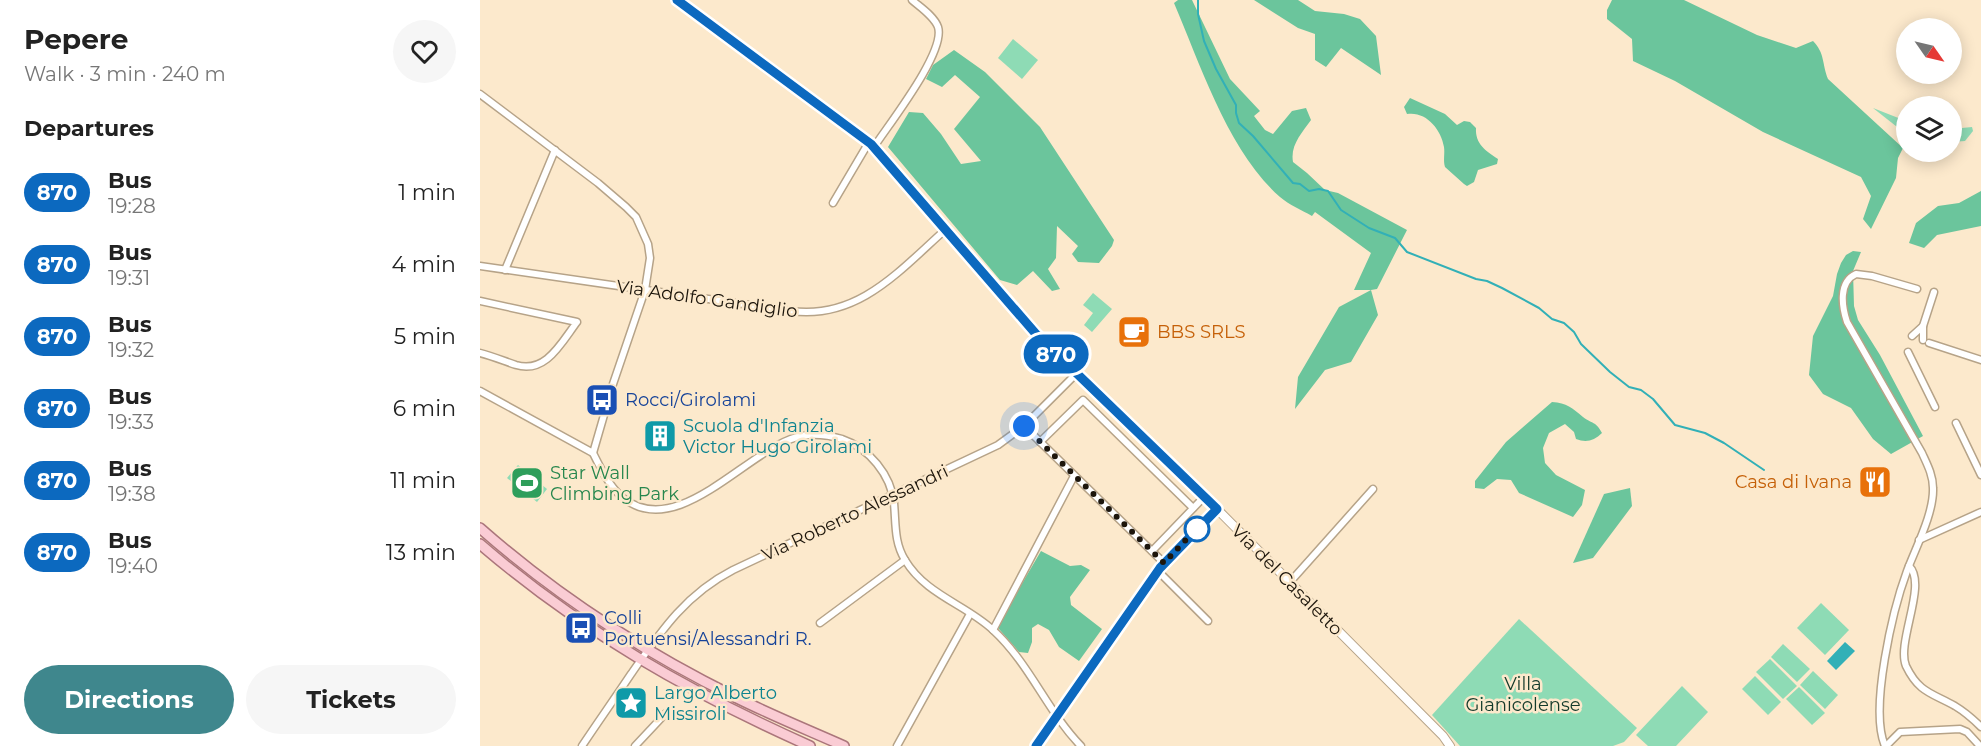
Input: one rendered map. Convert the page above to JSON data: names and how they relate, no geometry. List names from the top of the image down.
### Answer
{
  "streets": {
    "street": ["Via Adolfo Gandiglio", "Via Roberto Alessandri", "Via del Casaletto"]
  },
  "crossings": [
    ["Via Adolfo Gandiglio", "Via del Casaletto"],
    ["Via Roberto Alessandri", "Via del Casaletto"]
  ],
  "parks": ["Villa Gianicolense"],
  "places": {
    "cafe": ["BBS SRLS"],
    "bus stop": ["Rocci/Girolami", "Colli Portuensi/Alessandri R."],
    "building": ["Scuola d'Infanzia Victor Hugo Girolami"],
    "restaurant": ["Casa di Ivana"],
    "sports": ["Star Wall Climbing Park"],
    "place": ["Largo Alberto Missiroli"]
  },
  "lines": ["bus line 870"],
  "north": "bottom right",
  "page": {
    "heading": [
      ["Pepere", "Walk · 3 min · 240 m"],
      "Departures"
    ],
    "on_map": "870",
    "list": [
      {
        "mark": "870",
        "name": "Bus",
        "note": "19:28",
        "value": "1 min"
      },
      {
        "mark": "870",
        "name": "Bus",
        "note": "19:31",
        "value": "4 min"
      },
      {
        "mark": "870",
        "name": "Bus",
        "note": "19:32",
        "value": "5 min"
      },
      {
        "mark": "870",
        "name": "Bus",
        "note": "19:33",
        "value": "6 min"
      },
      {
        "mark": "870",
        "name": "Bus",
        "note": "19:38",
        "value": "11 min"
      },
      {
        "mark": "870",
        "name": "Bus",
        "note": "19:40",
        "value": "13 min"
      }
    ],
    "buttons": ["Directions", "Tickets"]
  }
}
